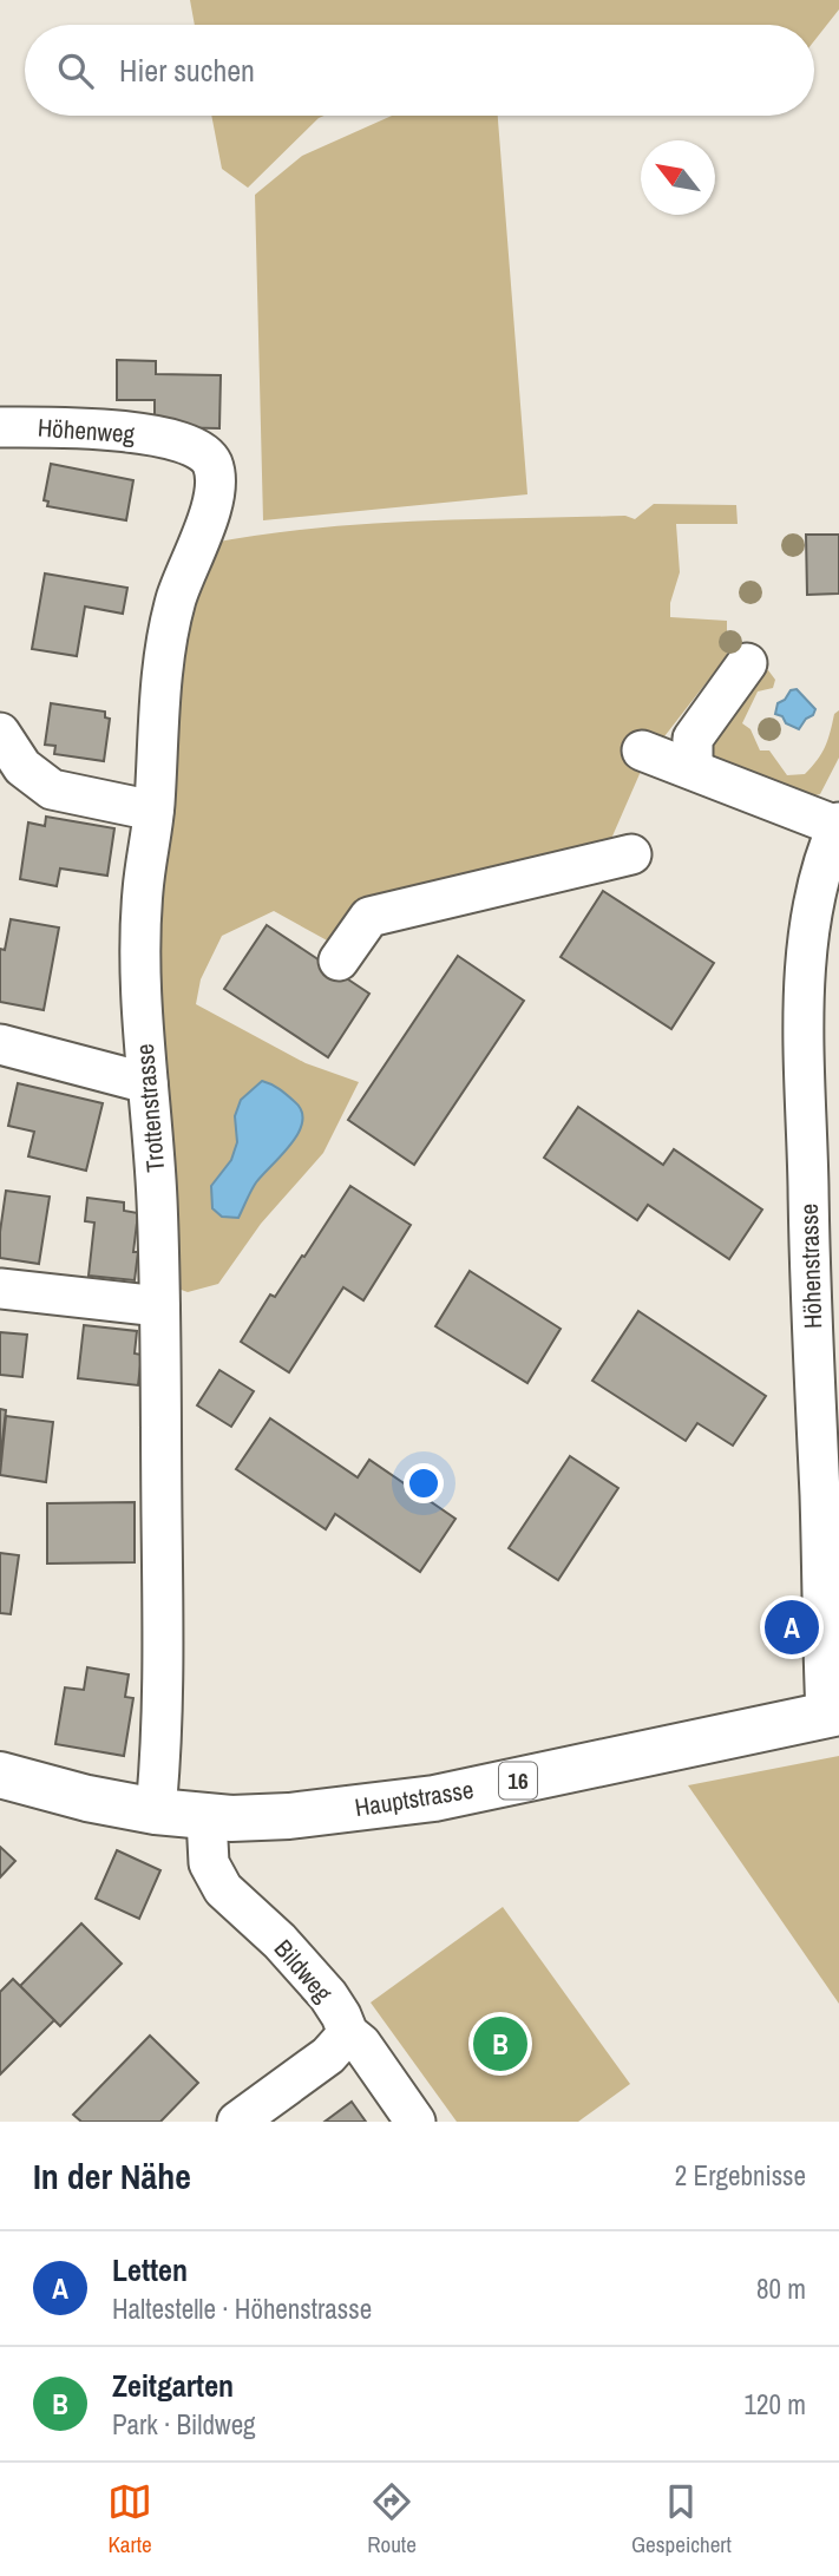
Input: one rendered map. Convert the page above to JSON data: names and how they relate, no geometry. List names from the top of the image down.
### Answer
{
  "streets": {
    "main road": ["16", "Hauptstrasse"],
    "street": [
      "Höhenweg",
      "Trottenstrasse",
      "Höhenstrasse",
      "Bildweg"
    ]
  },
  "crossings": [
    ["Höhenweg", "Trottenstrasse"],
    ["Trottenstrasse", "Hauptstrasse"],
    ["Höhenstrasse", "Hauptstrasse"],
    ["Hauptstrasse", "Bildweg"]
  ],
  "north": "top left",
  "page": {
    "search": "Hier suchen",
    "pins": ["A", "B"],
    "heading": ["In der Nähe", "2 Ergebnisse"],
    "list": [
      {
        "mark": "A",
        "name": "Letten",
        "note": "Haltestelle · Höhenstrasse",
        "value": "80 m"
      },
      {
        "mark": "B",
        "name": "Zeitgarten",
        "note": "Park · Bildweg",
        "value": "120 m"
      }
    ],
    "nav": ["Karte", "Route", "Gespeichert"]
  }
}
